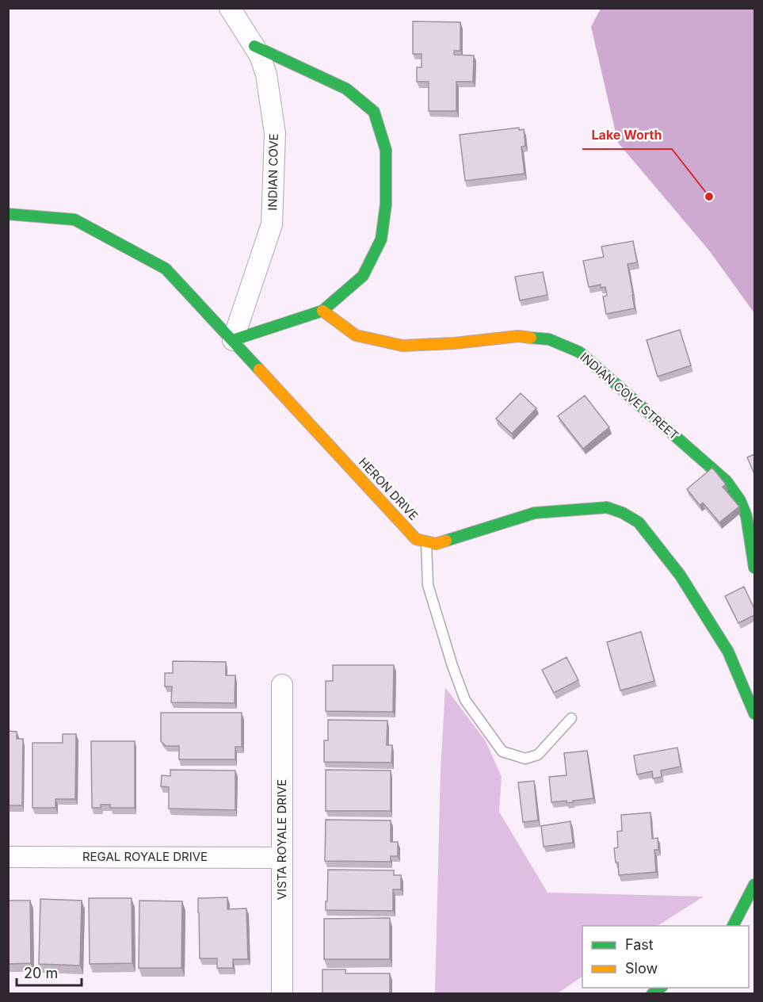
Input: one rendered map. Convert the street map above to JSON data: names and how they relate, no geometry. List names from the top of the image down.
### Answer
{
  "streets": {
    "street": [
      "INDIAN COVE",
      "INDIAN COVE STREET",
      "HERON DRIVE",
      "VISTA ROYALE DRIVE",
      "REGAL ROYALE DRIVE"
    ]
  },
  "crossings": [
    ["INDIAN COVE", "HERON DRIVE"],
    ["VISTA ROYALE DRIVE", "REGAL ROYALE DRIVE"]
  ],
  "places": ["Lake Worth"],
  "legend": ["Fast", "Slow"],
  "scale_bar": "20 m"
}
